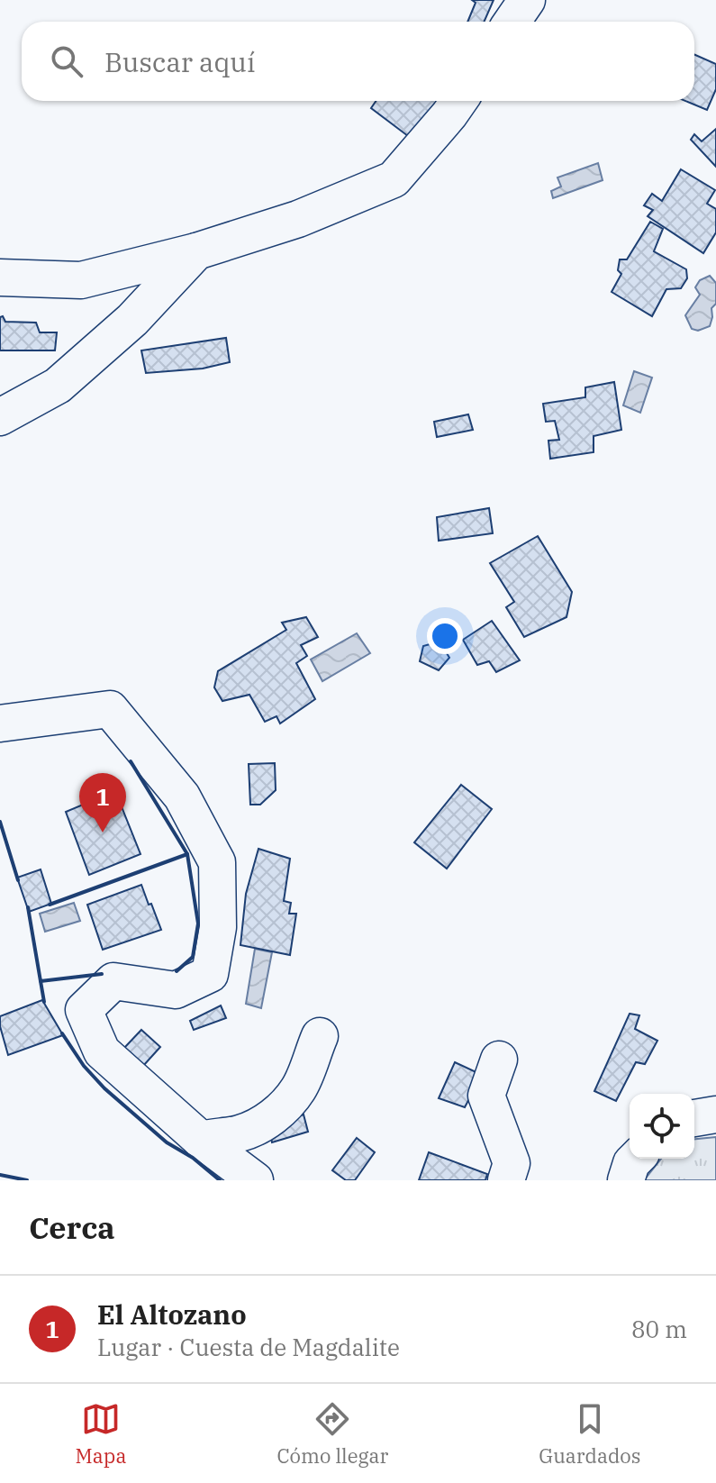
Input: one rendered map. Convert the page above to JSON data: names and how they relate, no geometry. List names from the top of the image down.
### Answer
{
  "page": {
    "search": "Buscar aquí",
    "pins": "1",
    "heading": "Cerca",
    "list": [
      {
        "mark": "1",
        "name": "El Altozano",
        "note": "Lugar · Cuesta de Magdalite",
        "value": "80 m"
      }
    ],
    "nav": ["Mapa", "Cómo llegar", "Guardados"]
  }
}
